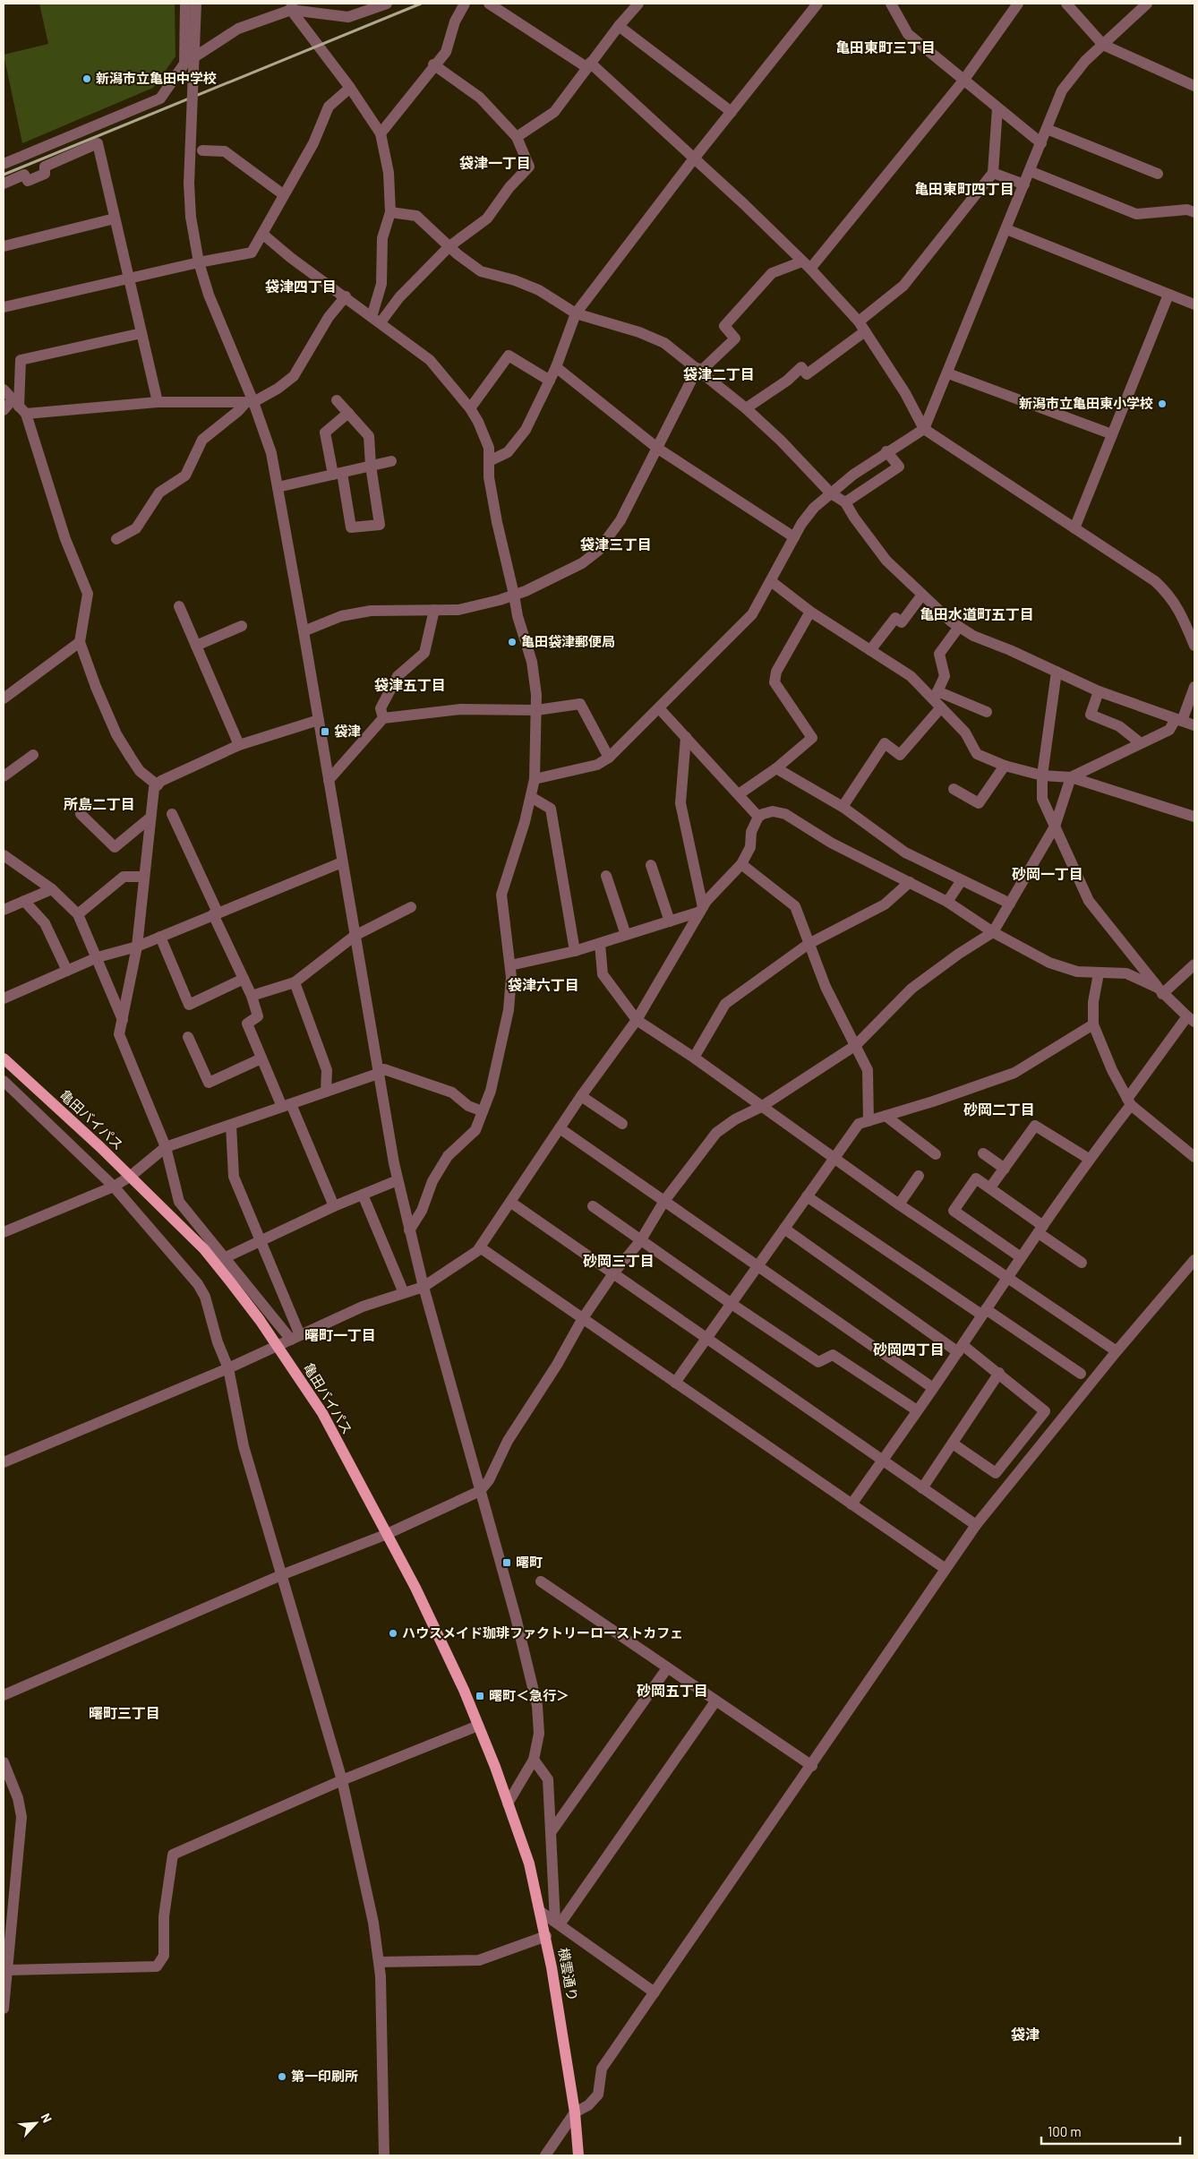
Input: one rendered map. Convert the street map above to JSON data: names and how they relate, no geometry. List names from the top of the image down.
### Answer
{
  "streets": {
    "main road": ["亀田バイパス", "横雲通り"]
  },
  "crossings": [
    ["亀田バイパス", "横雲通り"]
  ],
  "districts": [
    "亀田東町三丁目",
    "袋津一丁目",
    "亀田東町四丁目",
    "袋津四丁目",
    "袋津二丁目",
    "袋津三丁目",
    "亀田水道町五丁目",
    "袋津五丁目",
    "所島二丁目",
    "砂岡一丁目",
    "袋津六丁目",
    "砂岡二丁目",
    "砂岡三丁目",
    "曙町一丁目",
    "砂岡四丁目",
    "砂岡五丁目",
    "曙町三丁目",
    "袋津"
  ],
  "places": {
    "other": [
      "新潟市立亀田中学校",
      "新潟市立亀田東小学校",
      "亀田袋津郵便局",
      "ハウスメイド珈琲ファクトリーローストカフェ",
      "第一印刷所"
    ],
    "transit": ["袋津", "曙町", "曙町＜急行＞"]
  },
  "scale_bar": "100 m",
  "north": "top right"
}
